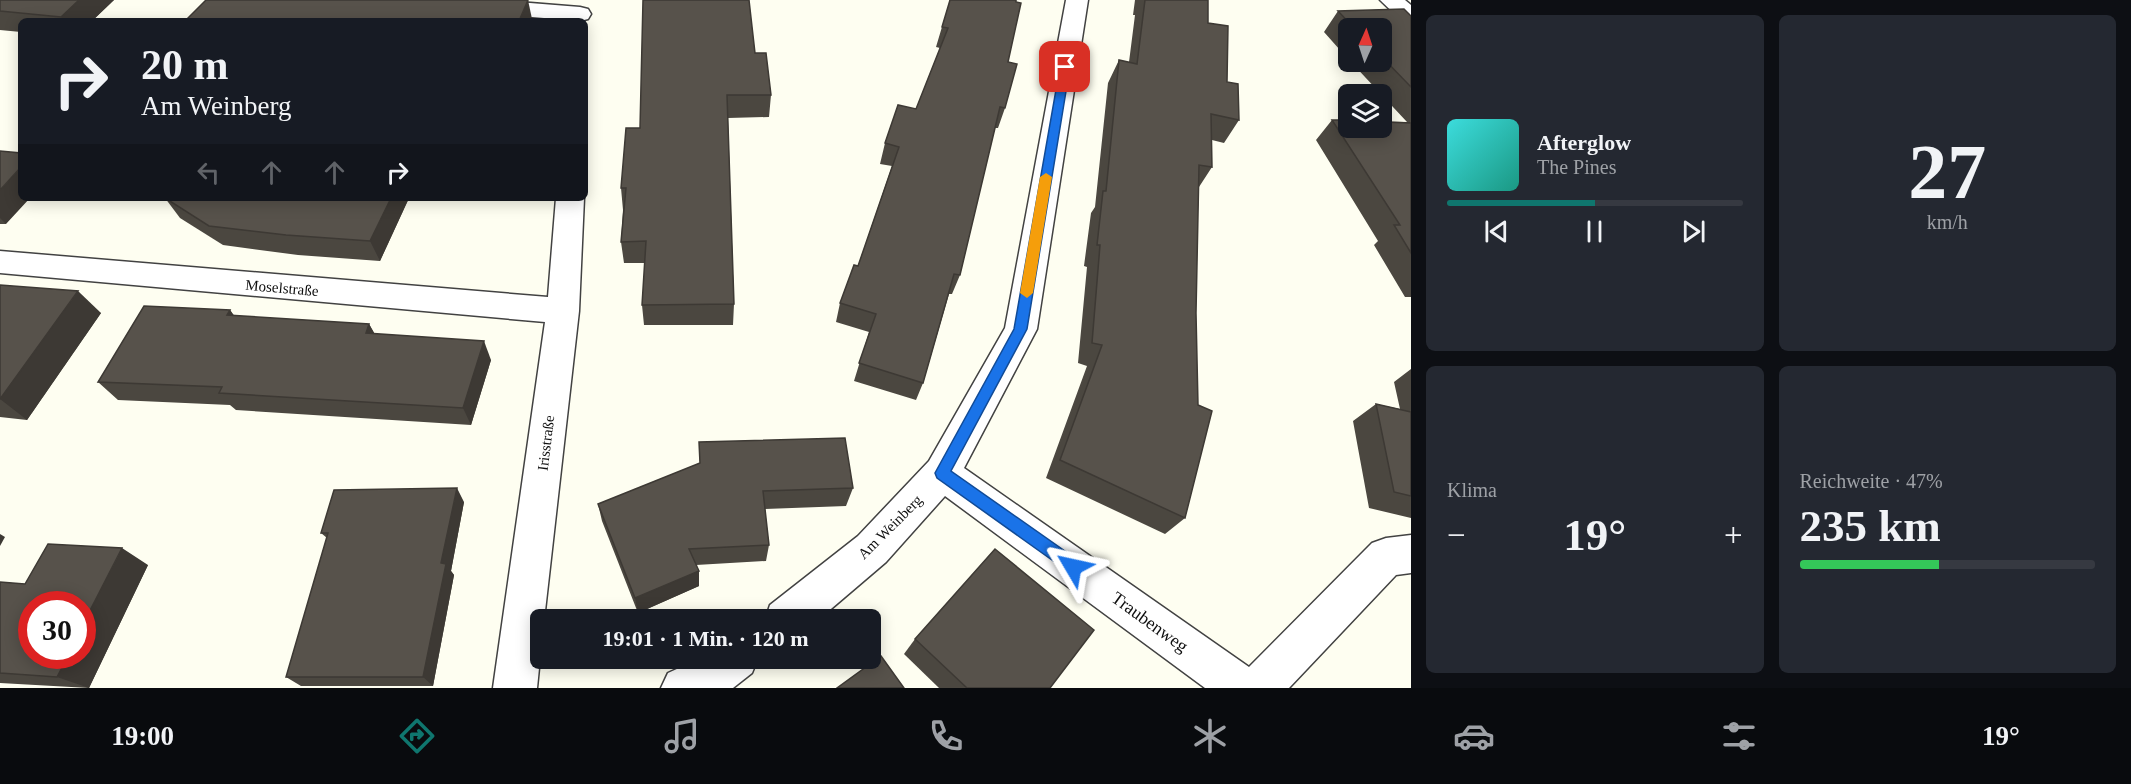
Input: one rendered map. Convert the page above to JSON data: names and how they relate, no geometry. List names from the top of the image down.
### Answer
{
  "streets": {
    "street": [
      "Moselstraße",
      "Irisstraße",
      "Am Weinberg",
      "Traubenweg"
    ]
  },
  "crossings": [
    ["Moselstraße", "Irisstraße"],
    ["Am Weinberg", "Traubenweg"]
  ],
  "north": "top",
  "page": {
    "tile": [
      ["27", "km/h"],
      "Klima",
      ["Reichweite · 47%", "235 km"]
    ],
    "turn": ["20 m", "Am Weinberg"],
    "song": ["Afterglow", "The Pines"],
    "heat": ["−", "19°", "+"],
    "limit": "30",
    "trip": "19:01 · 1 Min. · 120 m",
    "tabs": ["19:00", "19°"]
  }
}
